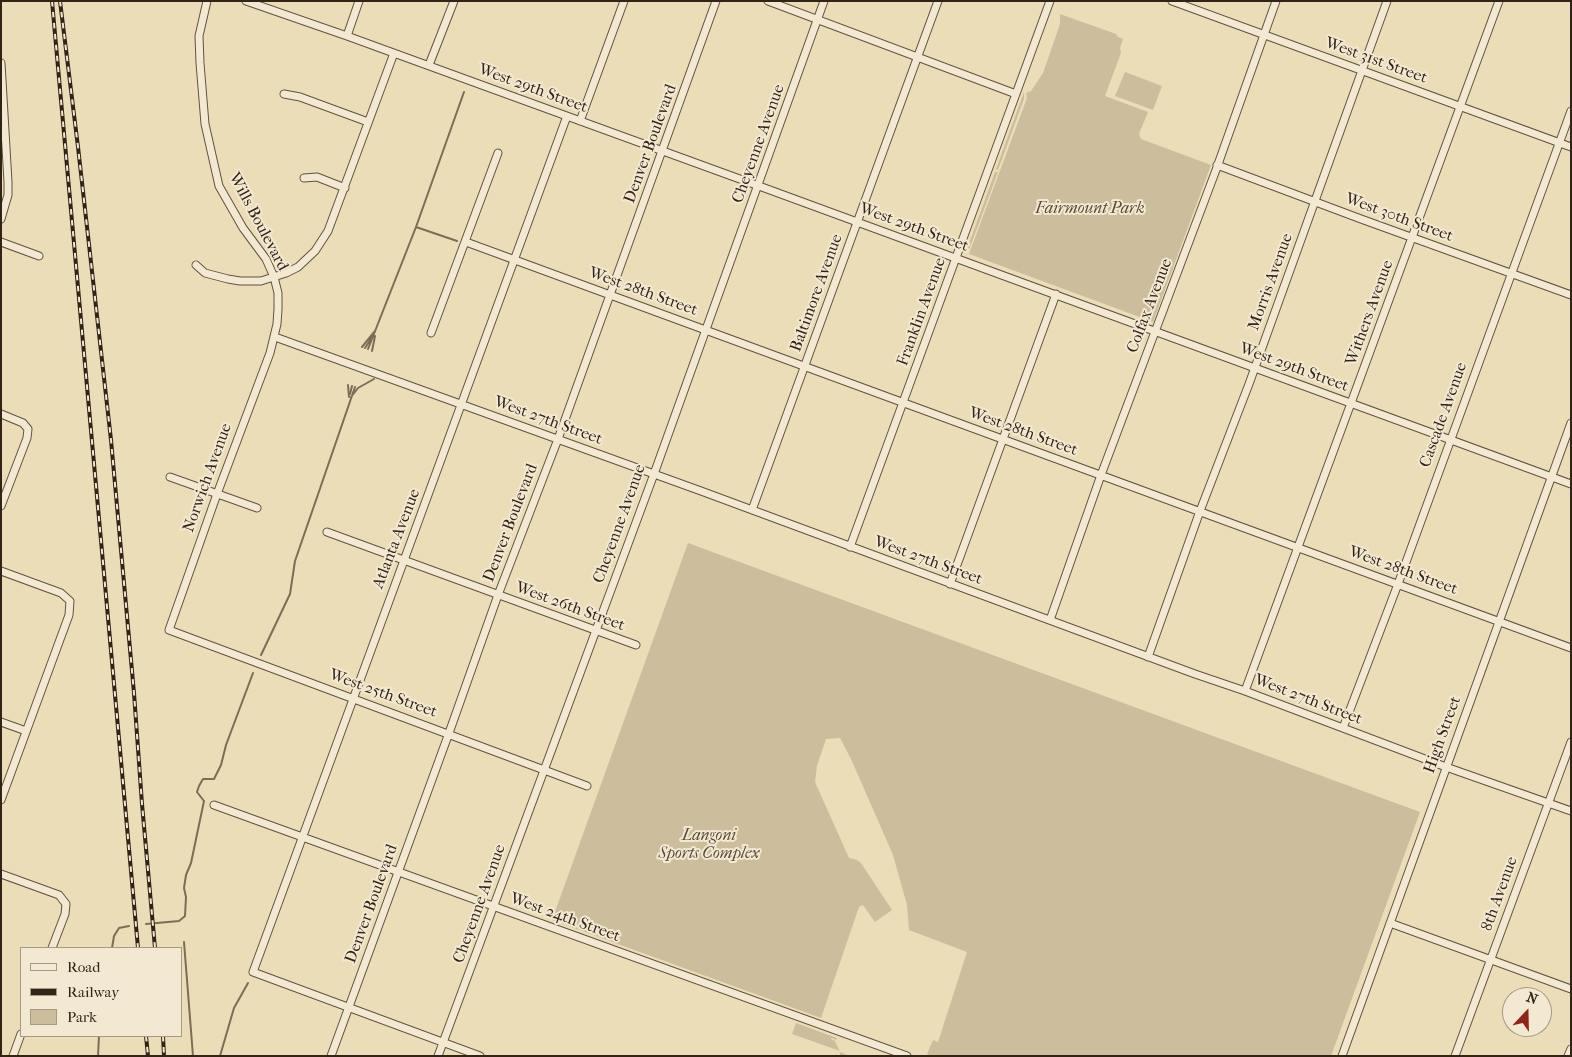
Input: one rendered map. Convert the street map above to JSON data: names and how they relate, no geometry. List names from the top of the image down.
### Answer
{
  "streets": {
    "street": [
      "West 31st Street",
      "West 29th Street",
      "Denver Boulevard",
      "Cheyenne Avenue",
      "West 30th Street",
      "Wills Boulevard",
      "Morris Avenue",
      "West 28th Street",
      "Baltimore Avenue",
      "Colfax Avenue",
      "Franklin Avenue",
      "Withers Avenue",
      "Cascade Avenue",
      "West 27th Street",
      "Norwich Avenue",
      "Atlanta Avenue",
      "West 26th Street",
      "West 25th Street",
      "High Street",
      "8th Avenue",
      "West 24th Street"
    ]
  },
  "crossings": [
    ["West 31st Street", "Morris Avenue"],
    ["West 31st Street", "Colfax Avenue"],
    ["West 31st Street", "Withers Avenue"],
    ["West 31st Street", "Cascade Avenue"],
    ["West 29th Street", "Denver Boulevard"],
    ["West 29th Street", "Cheyenne Avenue"],
    ["West 29th Street", "Morris Avenue"],
    ["West 29th Street", "Baltimore Avenue"],
    ["West 29th Street", "Colfax Avenue"],
    ["West 29th Street", "Franklin Avenue"],
    ["West 29th Street", "Withers Avenue"],
    ["West 29th Street", "Cascade Avenue"],
    ["West 29th Street", "Atlanta Avenue"],
    ["West 29th Street", "High Street"],
    ["Denver Boulevard", "West 28th Street"],
    ["Denver Boulevard", "West 27th Street"],
    ["Denver Boulevard", "Atlanta Avenue"],
    ["Denver Boulevard", "West 26th Street"],
    ["Denver Boulevard", "West 25th Street"],
    ["Denver Boulevard", "West 24th Street"],
    ["Cheyenne Avenue", "West 28th Street"],
    ["Cheyenne Avenue", "West 27th Street"],
    ["Cheyenne Avenue", "West 26th Street"],
    ["Cheyenne Avenue", "West 25th Street"],
    ["Cheyenne Avenue", "West 24th Street"],
    ["West 30th Street", "Morris Avenue"],
    ["West 30th Street", "Colfax Avenue"],
    ["West 30th Street", "Withers Avenue"],
    ["West 30th Street", "Cascade Avenue"],
    ["Wills Boulevard", "West 27th Street"],
    ["Wills Boulevard", "Norwich Avenue"],
    ["Morris Avenue", "West 28th Street"],
    ["Morris Avenue", "West 27th Street"],
    ["West 28th Street", "Baltimore Avenue"],
    ["West 28th Street", "Colfax Avenue"],
    ["West 28th Street", "Franklin Avenue"],
    ["West 28th Street", "Withers Avenue"],
    ["West 28th Street", "Cascade Avenue"],
    ["West 28th Street", "Atlanta Avenue"],
    ["West 28th Street", "High Street"],
    ["Baltimore Avenue", "West 27th Street"],
    ["Colfax Avenue", "West 27th Street"],
    ["Franklin Avenue", "West 27th Street"],
    ["Withers Avenue", "West 27th Street"],
    ["Cascade Avenue", "West 27th Street"],
    ["West 27th Street", "Norwich Avenue"],
    ["West 27th Street", "Atlanta Avenue"],
    ["West 27th Street", "High Street"],
    ["West 27th Street", "8th Avenue"],
    ["Norwich Avenue", "West 25th Street"],
    ["Atlanta Avenue", "West 26th Street"],
    ["Atlanta Avenue", "West 25th Street"],
    ["Atlanta Avenue", "West 24th Street"]
  ],
  "parks": ["Fairmount Park", "Langoni Sports Complex"],
  "legend": ["Road", "Railway", "Park"],
  "north": "top"
}
